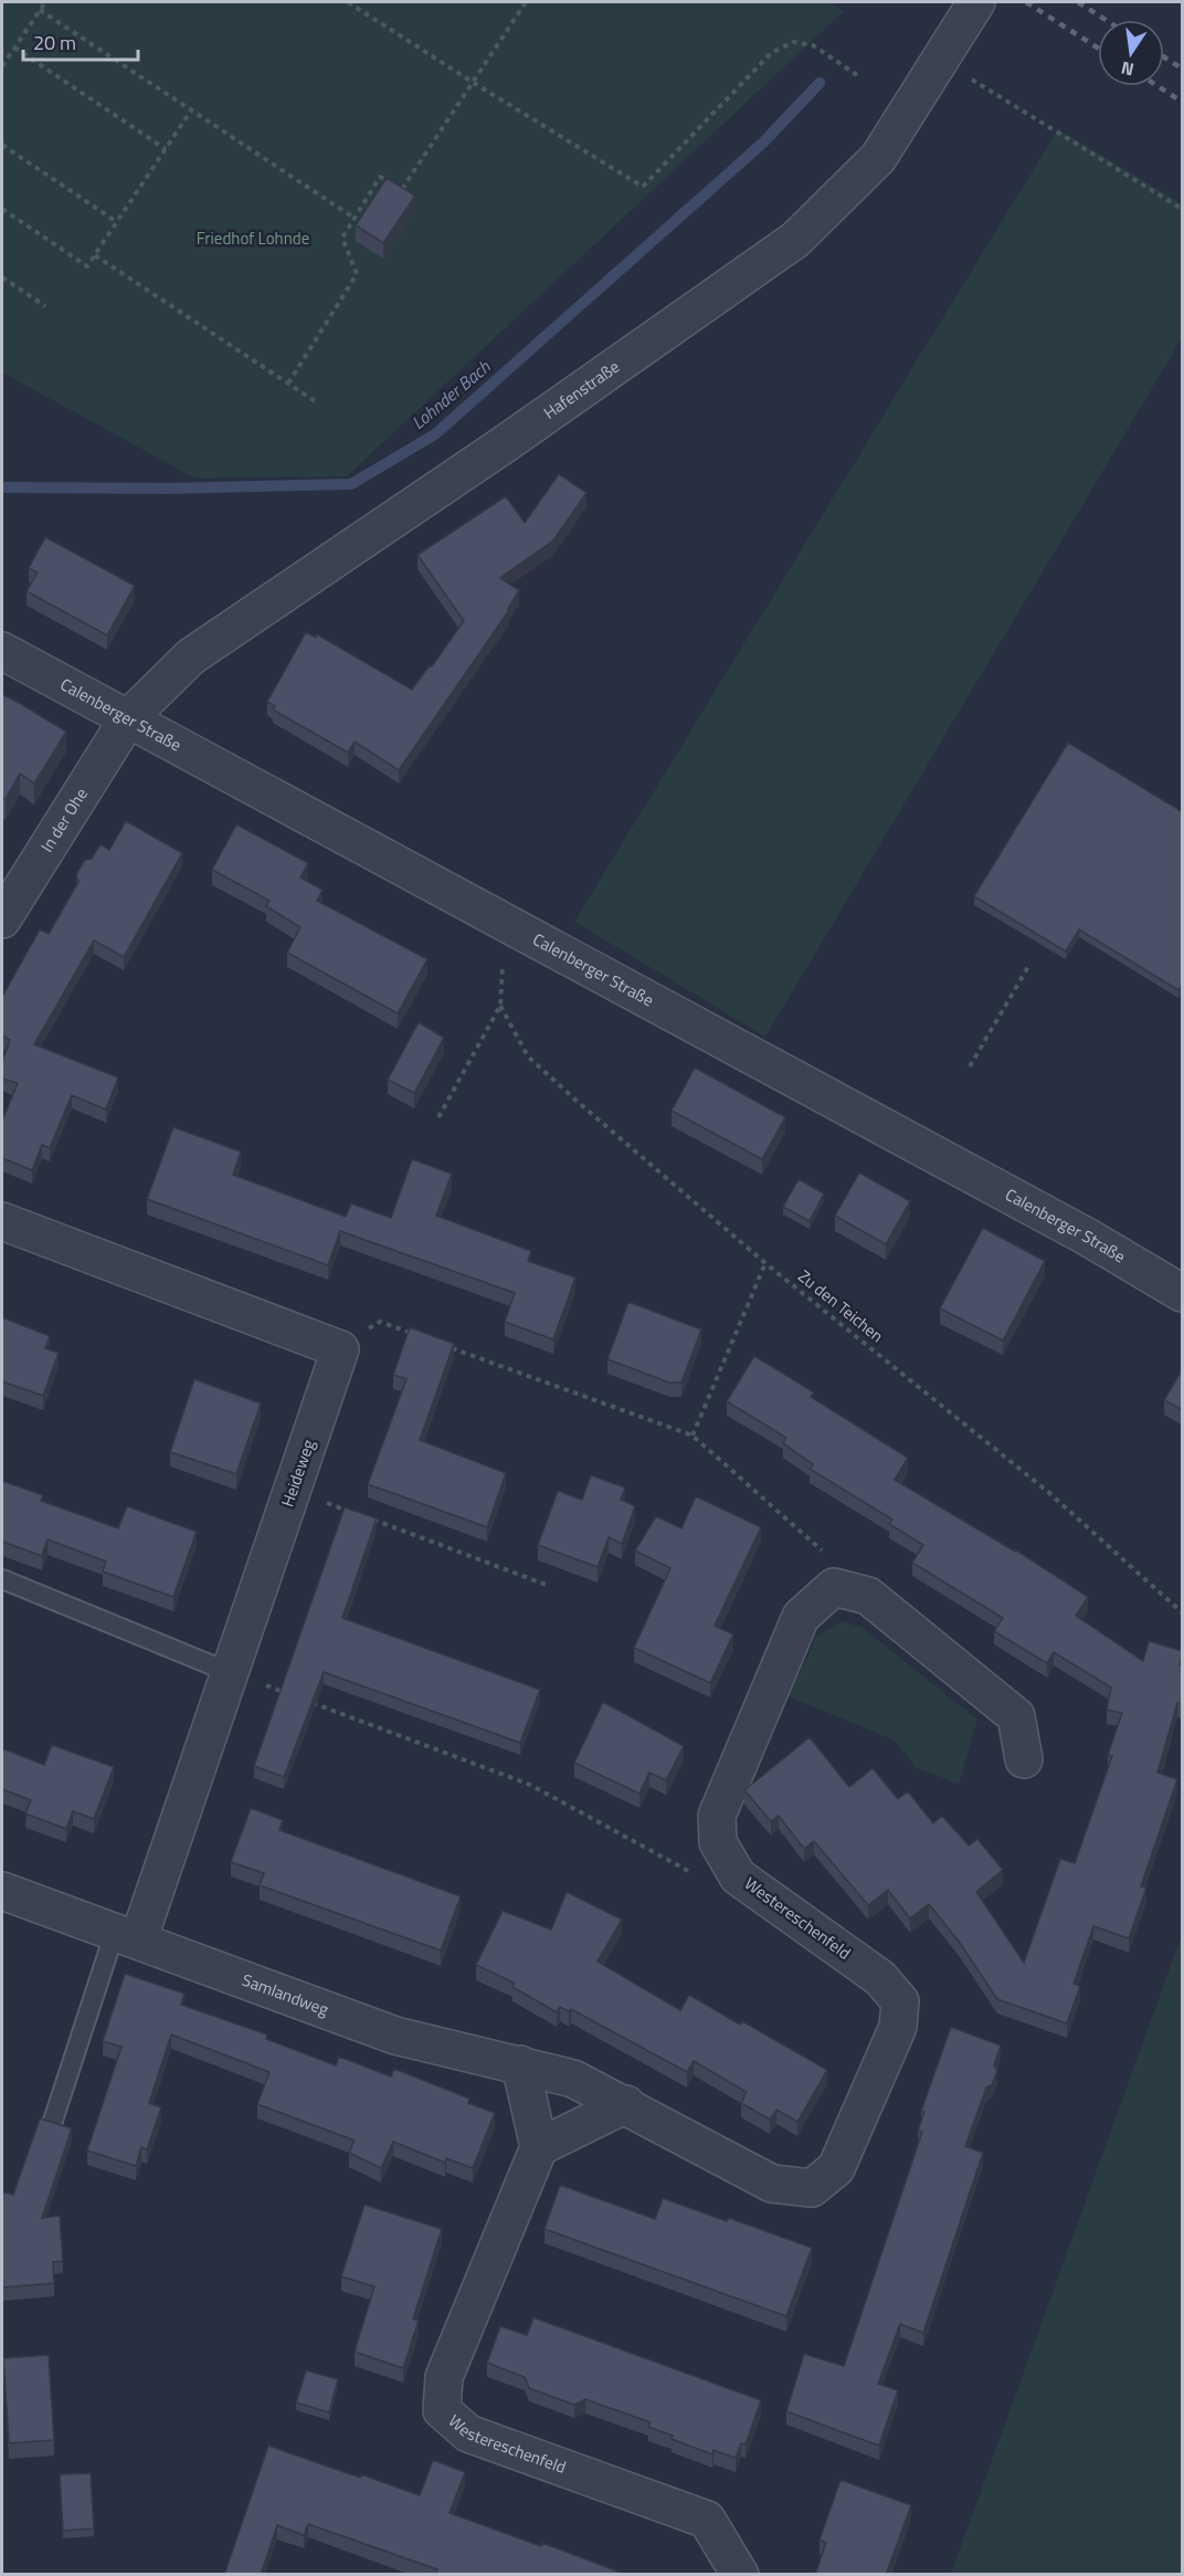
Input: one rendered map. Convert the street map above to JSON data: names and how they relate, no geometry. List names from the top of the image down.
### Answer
{
  "streets": {
    "street": [
      "Hafenstraße",
      "Calenberger Straße",
      "In der Ohe",
      "Heideweg",
      "Westereschenfeld",
      "Samlandweg"
    ],
    "path": ["Zu den Teichen"]
  },
  "crossings": [
    ["Hafenstraße", "Calenberger Straße"],
    ["Hafenstraße", "In der Ohe"],
    ["Calenberger Straße", "In der Ohe"],
    ["Heideweg", "Samlandweg"],
    ["Westereschenfeld", "Samlandweg"]
  ],
  "water": ["Lohnder Bach"],
  "parks": ["Friedhof Lohnde"],
  "scale_bar": "20 m",
  "north": "bottom"
}
